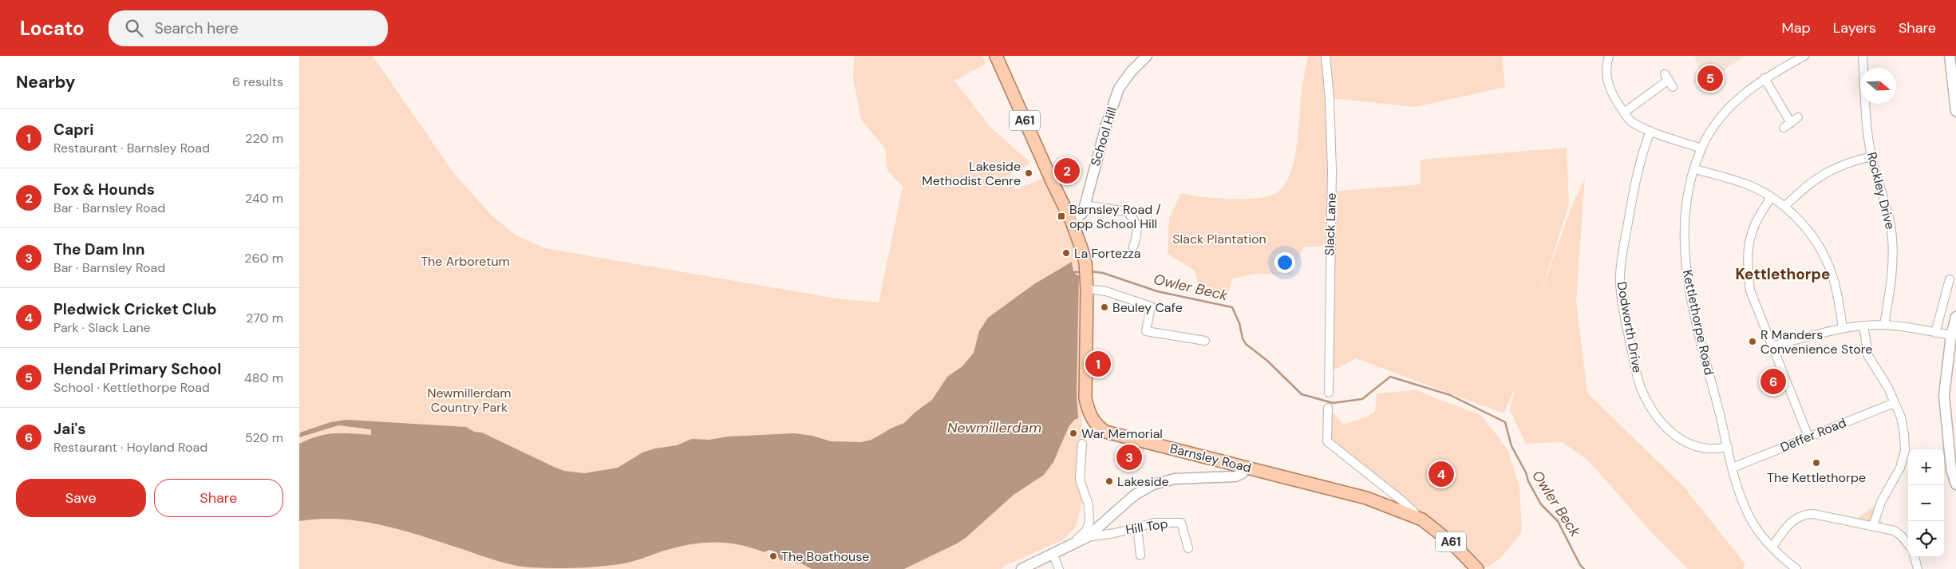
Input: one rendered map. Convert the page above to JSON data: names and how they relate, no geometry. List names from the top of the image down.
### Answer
{
  "streets": {
    "main road": ["A61", "Barnsley Road"],
    "street": [
      "School Hill",
      "Rockley Drive",
      "Slack Lane",
      "Kettlethorpe Road",
      "Dodworth Drive",
      "Deffer Road",
      "Hill Top"
    ]
  },
  "crossings": [
    ["School Hill", "Barnsley Road"],
    ["Kettlethorpe Road", "Dodworth Drive"],
    ["Kettlethorpe Road", "Deffer Road"]
  ],
  "districts": ["Kettlethorpe"],
  "water": ["Owler Beck", "Newmillerdam"],
  "parks": ["Slack Plantation", "The Arboretum", "Newmillerdam Country Park"],
  "places": {
    "other": [
      "Lakeside Methodist Cenre",
      "La Fortezza",
      "Beuley Cafe",
      "R Manders Convenience Store",
      "War Memorial",
      "The Kettlethorpe",
      "Lakeside",
      "The Boathouse"
    ],
    "transit": ["Barnsley Road / opp School Hill"]
  },
  "north": "right",
  "page": {
    "header": "Locato",
    "search": "Search here",
    "nav": ["Map", "Layers", "Share"],
    "heading": ["Nearby", "6 results"],
    "pins": [
      "5",
      "2",
      "1",
      "6",
      "3",
      "4"
    ],
    "list": [
      {
        "mark": "1",
        "name": "Capri",
        "note": "Restaurant · Barnsley Road",
        "value": "220 m"
      },
      {
        "mark": "2",
        "name": "Fox & Hounds",
        "note": "Bar · Barnsley Road",
        "value": "240 m"
      },
      {
        "mark": "3",
        "name": "The Dam Inn",
        "note": "Bar · Barnsley Road",
        "value": "260 m"
      },
      {
        "mark": "4",
        "name": "Pledwick Cricket Club",
        "note": "Park · Slack Lane",
        "value": "270 m"
      },
      {
        "mark": "5",
        "name": "Hendal Primary School",
        "note": "School · Kettlethorpe Road",
        "value": "480 m"
      },
      {
        "mark": "6",
        "name": "Jai's",
        "note": "Restaurant · Hoyland Road",
        "value": "520 m"
      }
    ],
    "map_buttons": ["+", "−"],
    "buttons": ["Save", "Share"]
  }
}
